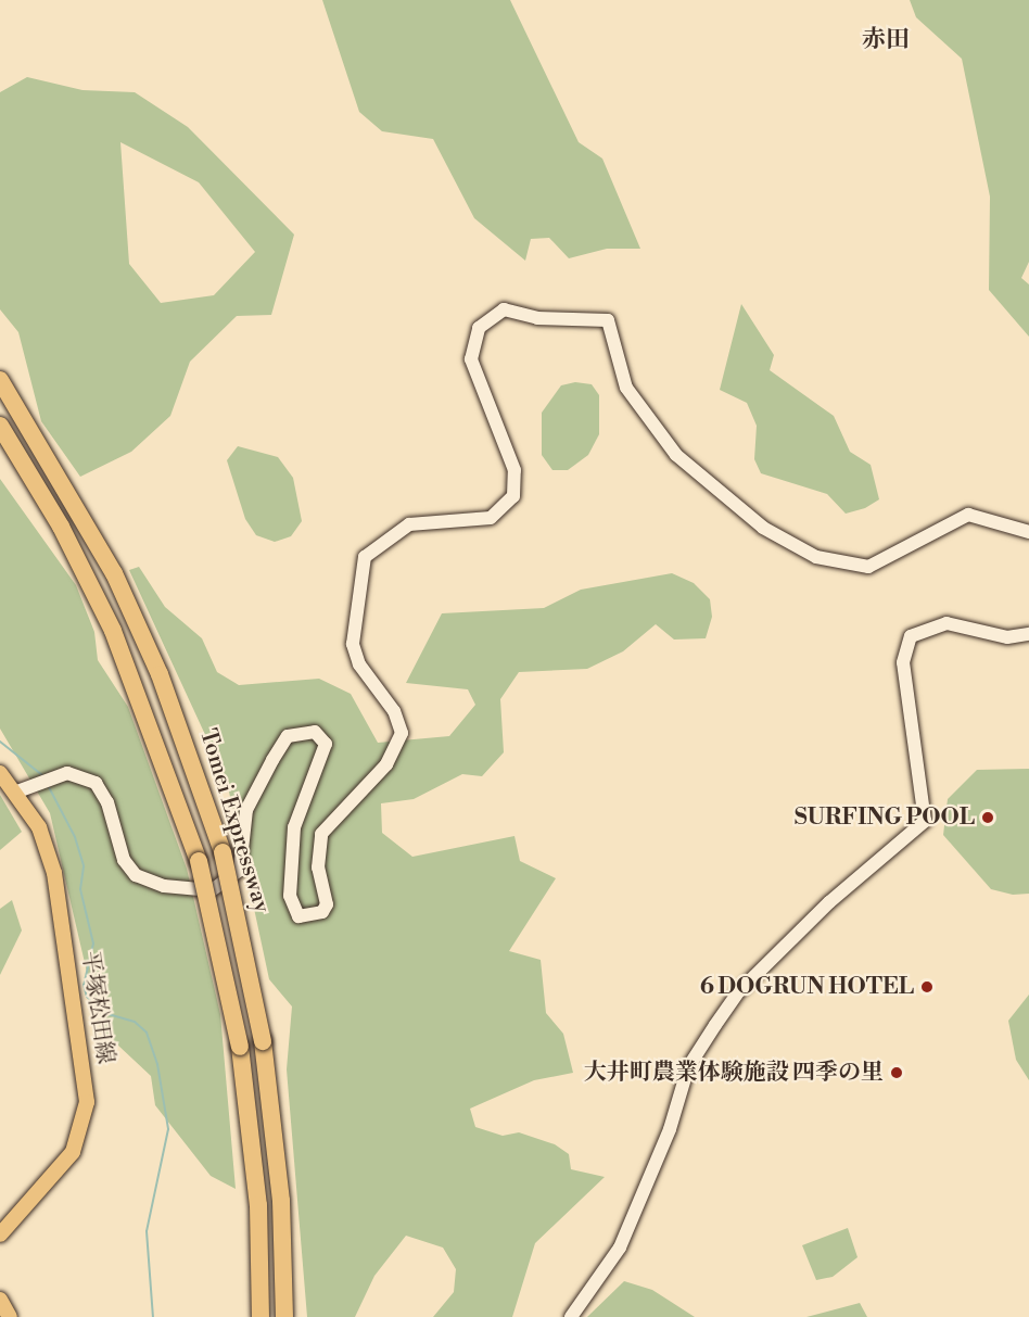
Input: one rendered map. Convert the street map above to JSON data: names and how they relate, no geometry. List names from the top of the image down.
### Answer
{
  "streets": {
    "highway": ["Tomei Expressway"],
    "main road": ["平塚松田線"]
  },
  "districts": ["赤田"],
  "places": ["SURFING POOL", "6 DOGRUN HOTEL", "大井町農業体験施設 四季の里"]
}
